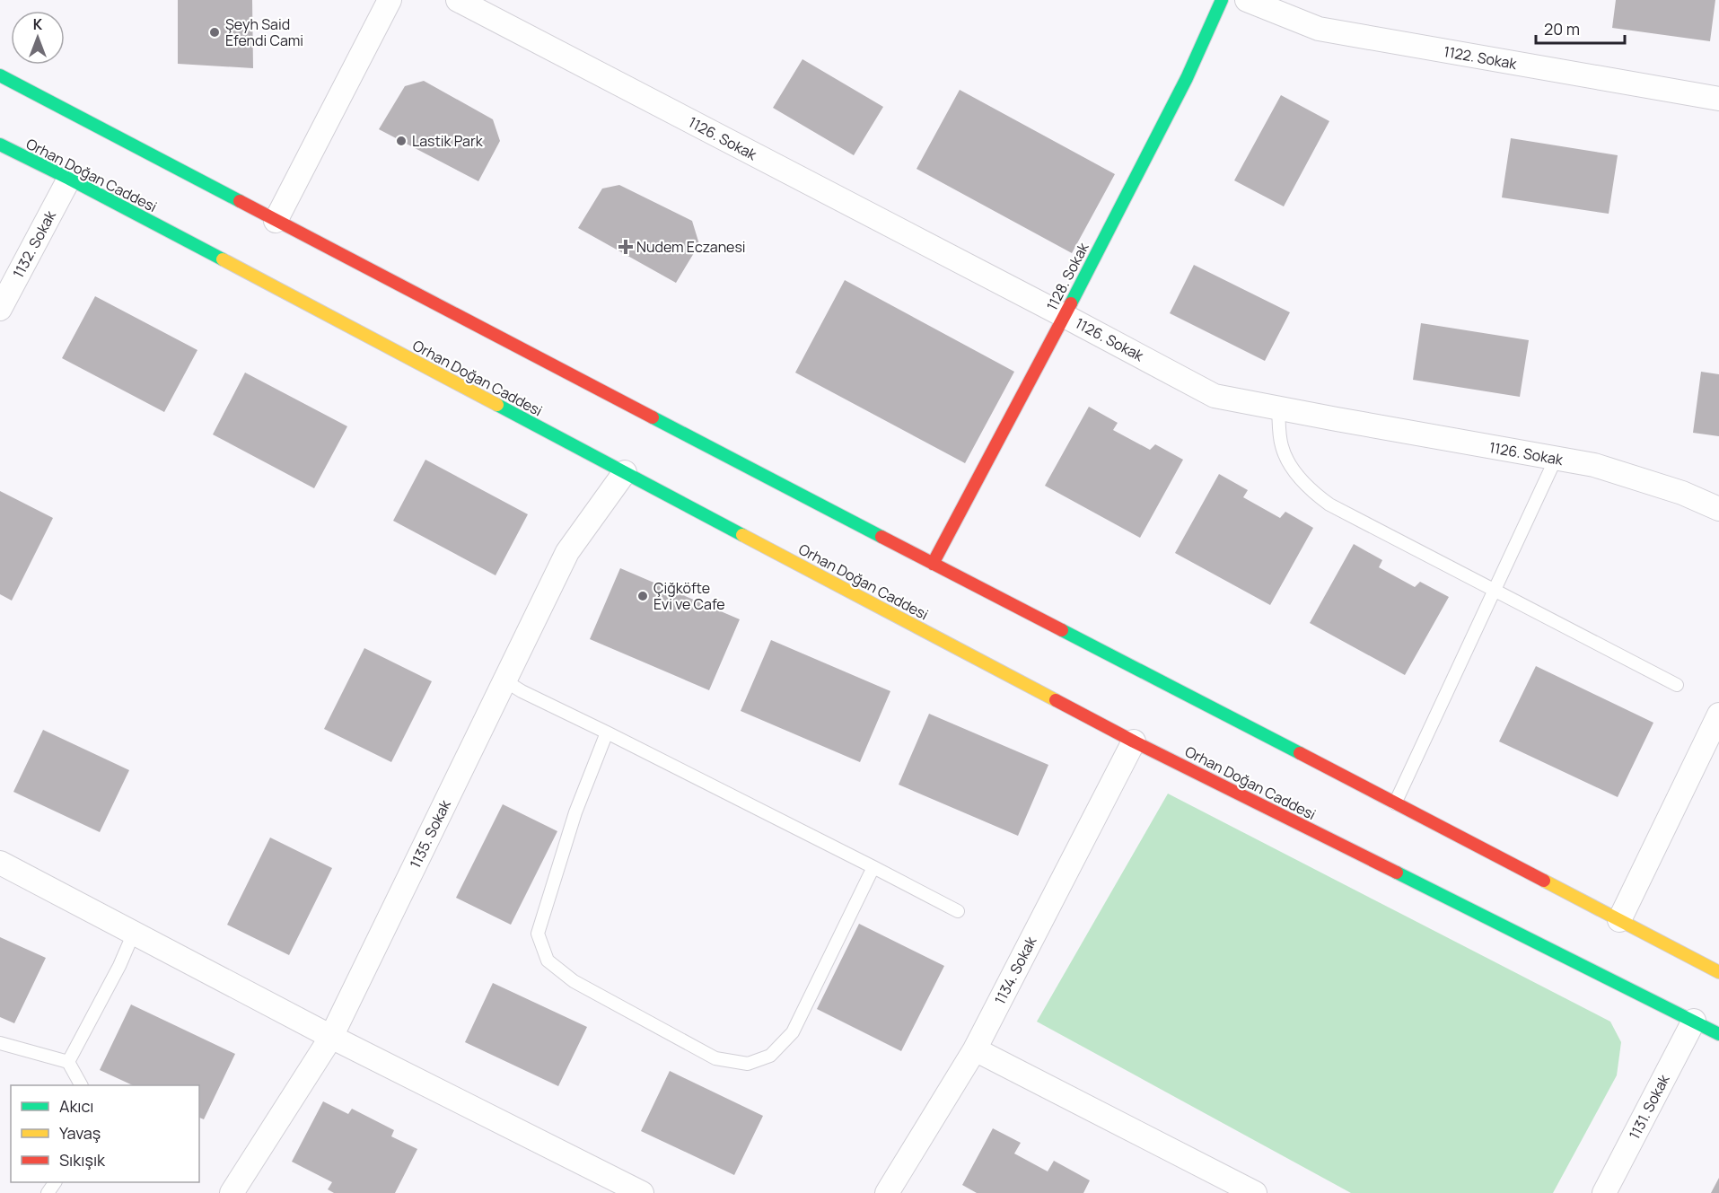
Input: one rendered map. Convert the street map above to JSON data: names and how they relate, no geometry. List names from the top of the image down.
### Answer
{
  "streets": {
    "main road": ["Orhan Doğan Caddesi", "1128. Sokak"],
    "street": [
      "1122. Sokak",
      "1126. Sokak",
      "1132. Sokak",
      "1135. Sokak",
      "1134. Sokak",
      "1131. Sokak"
    ]
  },
  "crossings": [
    ["1126. Sokak", "1128. Sokak"],
    ["Orhan Doğan Caddesi", "1132. Sokak"],
    ["Orhan Doğan Caddesi", "1135. Sokak"],
    ["Orhan Doğan Caddesi", "1134. Sokak"],
    ["Orhan Doğan Caddesi", "1131. Sokak"]
  ],
  "places": {
    "other": ["Şeyh Said Efendi Cami", "Lastik Park", "Çiğköfte Evi ve Cafe"],
    "health": ["Nudem Eczanesi"]
  },
  "legend": ["Akıcı", "Yavaş", "Sıkışık"],
  "scale_bar": "20 m",
  "north": "top"
}
